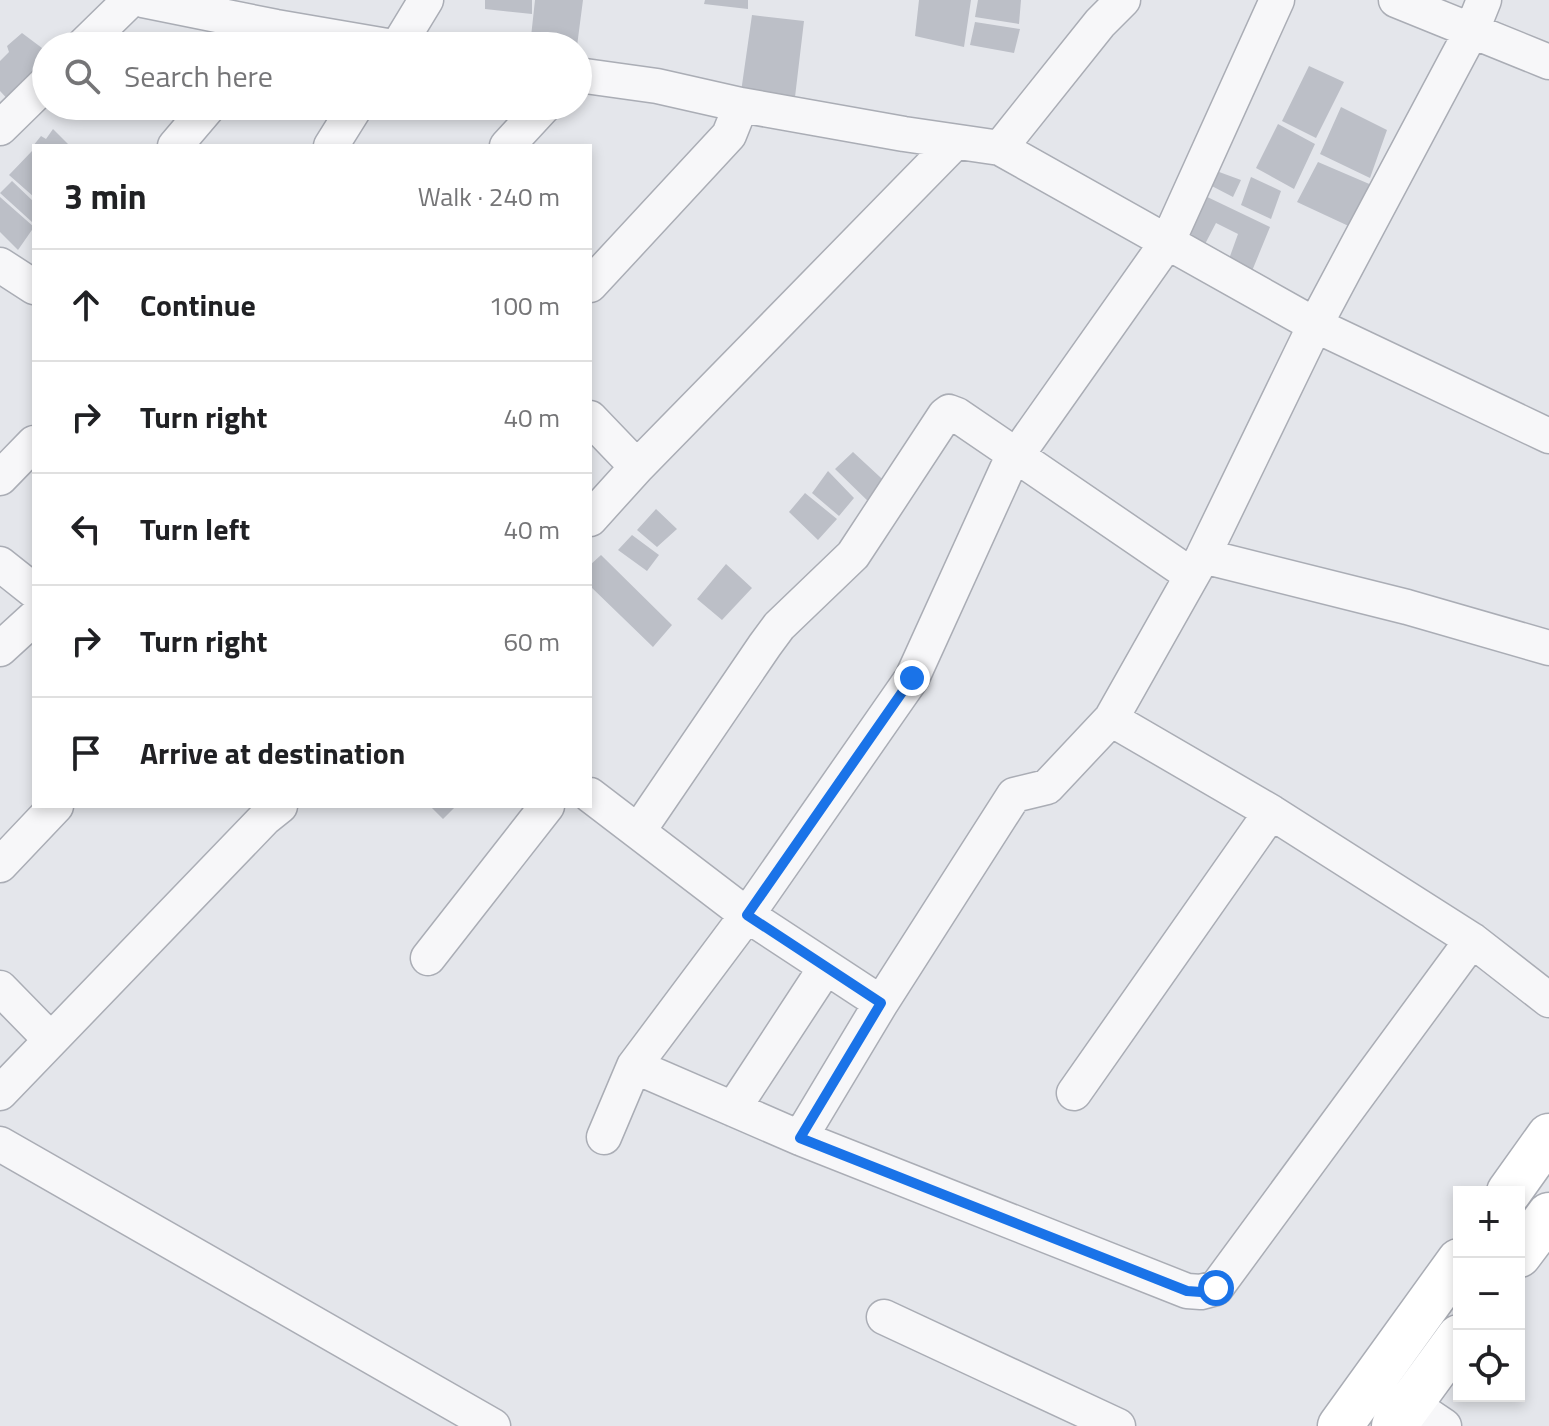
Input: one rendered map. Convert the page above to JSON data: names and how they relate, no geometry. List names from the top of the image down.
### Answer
{
  "page": {
    "search": "Search here",
    "heading": ["3 min", "Walk · 240 m"],
    "list": [
      ["Continue", "100 m"],
      ["Turn right", "40 m"],
      ["Turn left", "40 m"],
      ["Turn right", "60 m"],
      "Arrive at destination"
    ],
    "map_buttons": ["+", "−"]
  }
}
